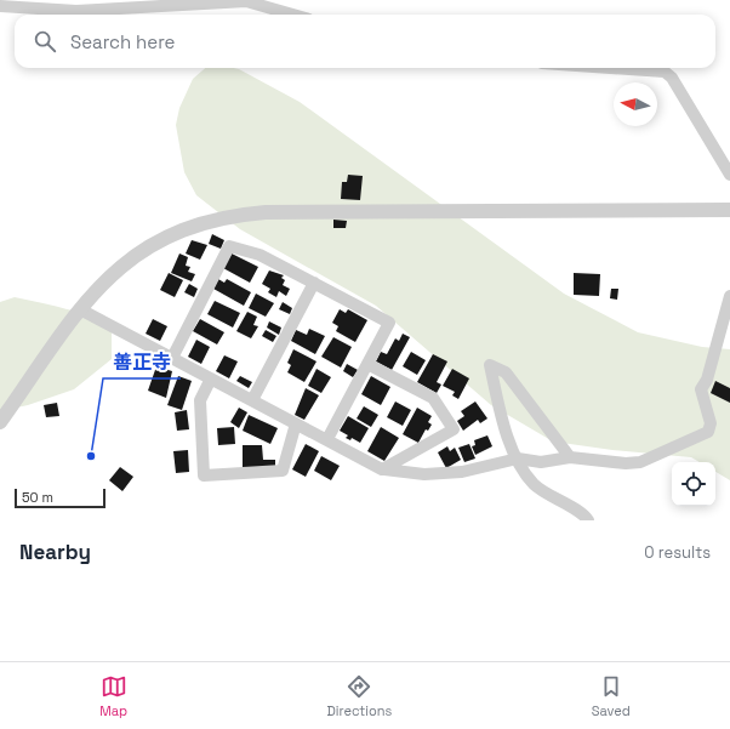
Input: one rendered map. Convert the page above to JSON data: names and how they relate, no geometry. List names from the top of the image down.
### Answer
{
  "places": ["善正寺"],
  "scale_bar": "50 m",
  "north": "left",
  "page": {
    "search": "Search here",
    "scale": "50 m",
    "heading": ["Nearby", "0 results"],
    "nav": ["Map", "Directions", "Saved"]
  }
}
